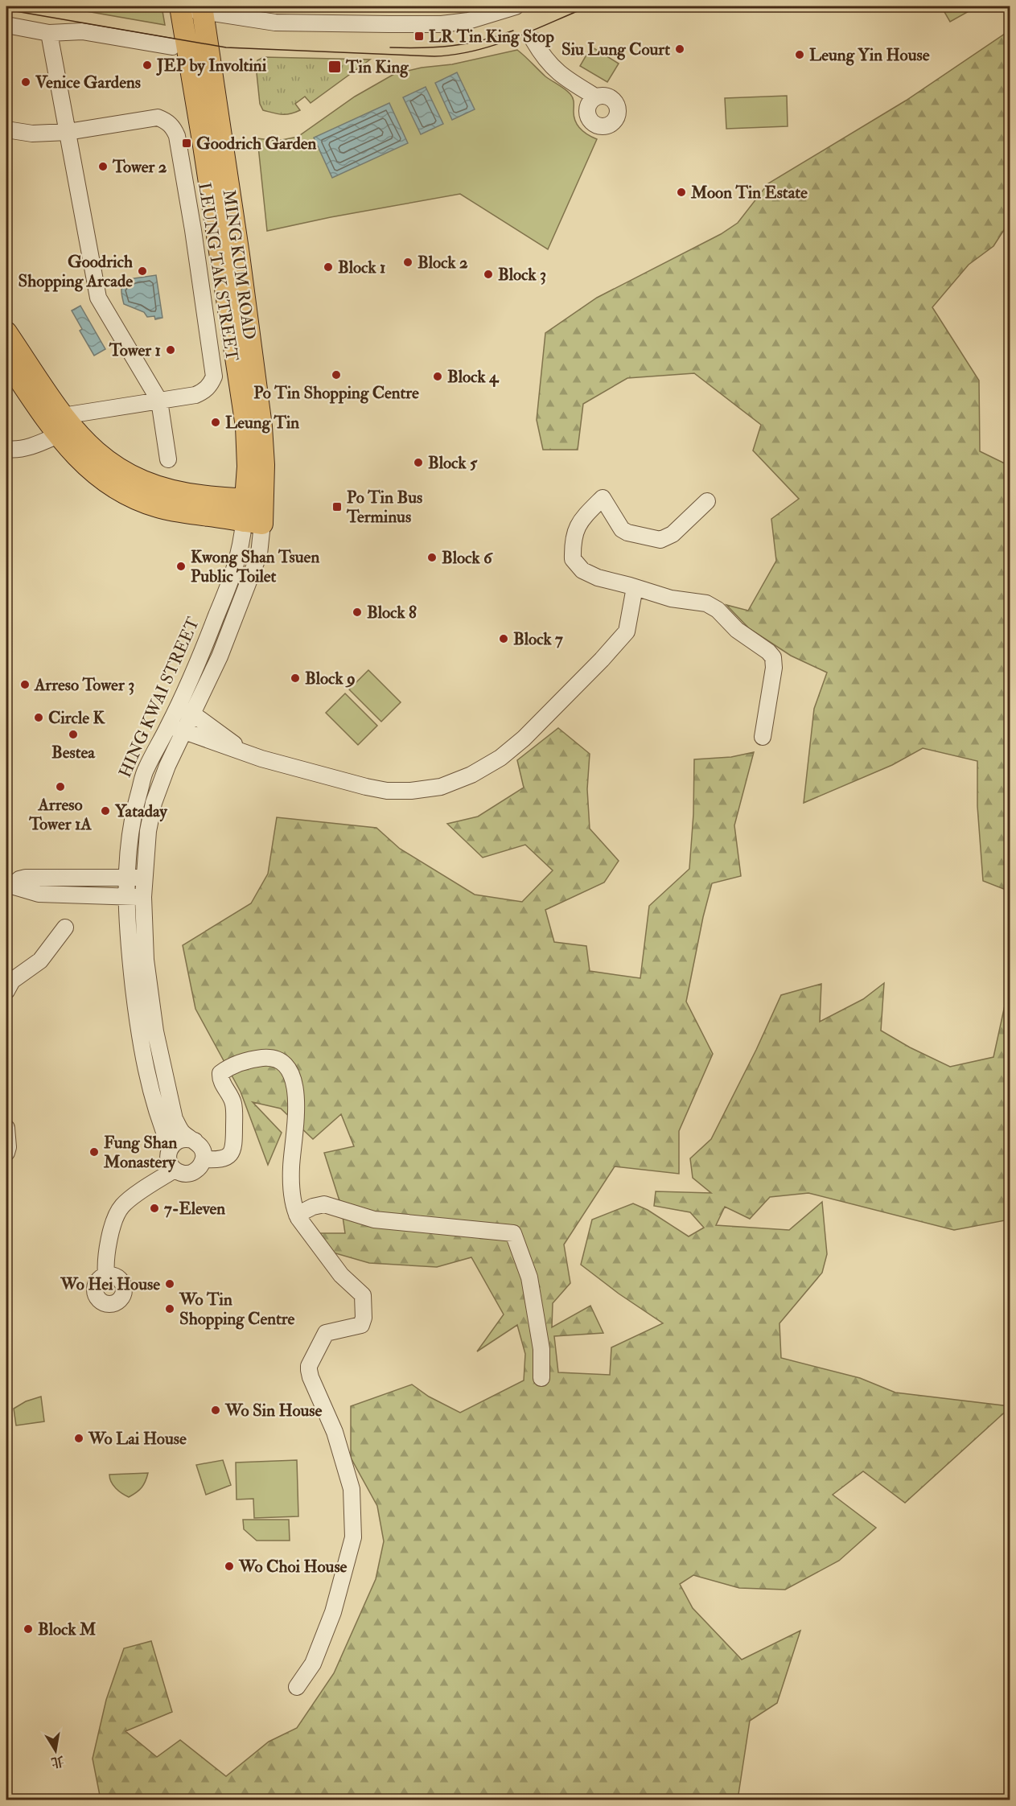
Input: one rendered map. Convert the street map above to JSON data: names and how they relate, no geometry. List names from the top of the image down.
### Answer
{
  "streets": {
    "main road": ["MING KUM ROAD"],
    "street": ["LEUNG TAK STREET", "HING KWAI STREET"]
  },
  "crossings": [
    ["MING KUM ROAD", "HING KWAI STREET"]
  ],
  "places": {
    "transit": [
      "LR Tin King Stop",
      "Tin King",
      "Goodrich Garden",
      "Po Tin Bus Terminus"
    ],
    "other": [
      "Siu Lung Court",
      "Leung Yin House",
      "JEP by Involtini",
      "Venice Gardens",
      "Tower 2",
      "Moon Tin Estate",
      "Block 2",
      "Block 1",
      "Goodrich Shopping Arcade",
      "Block 3",
      "Tower 1",
      "Po Tin Shopping Centre",
      "Block 4",
      "Leung Tin",
      "Block 5",
      "Block 6",
      "Kwong Shan Tsuen Public Toilet",
      "Block 8",
      "Block 7",
      "Block 9",
      "Arreso Tower 3",
      "Circle K",
      "Bestea",
      "Arreso Tower 1A",
      "Yataday",
      "Fung Shan Monastery",
      "7-Eleven",
      "Wo Hei House",
      "Wo Tin Shopping Centre",
      "Wo Sin House",
      "Wo Lai House",
      "Wo Choi House",
      "Block M"
    ]
  },
  "north": "bottom"
}
